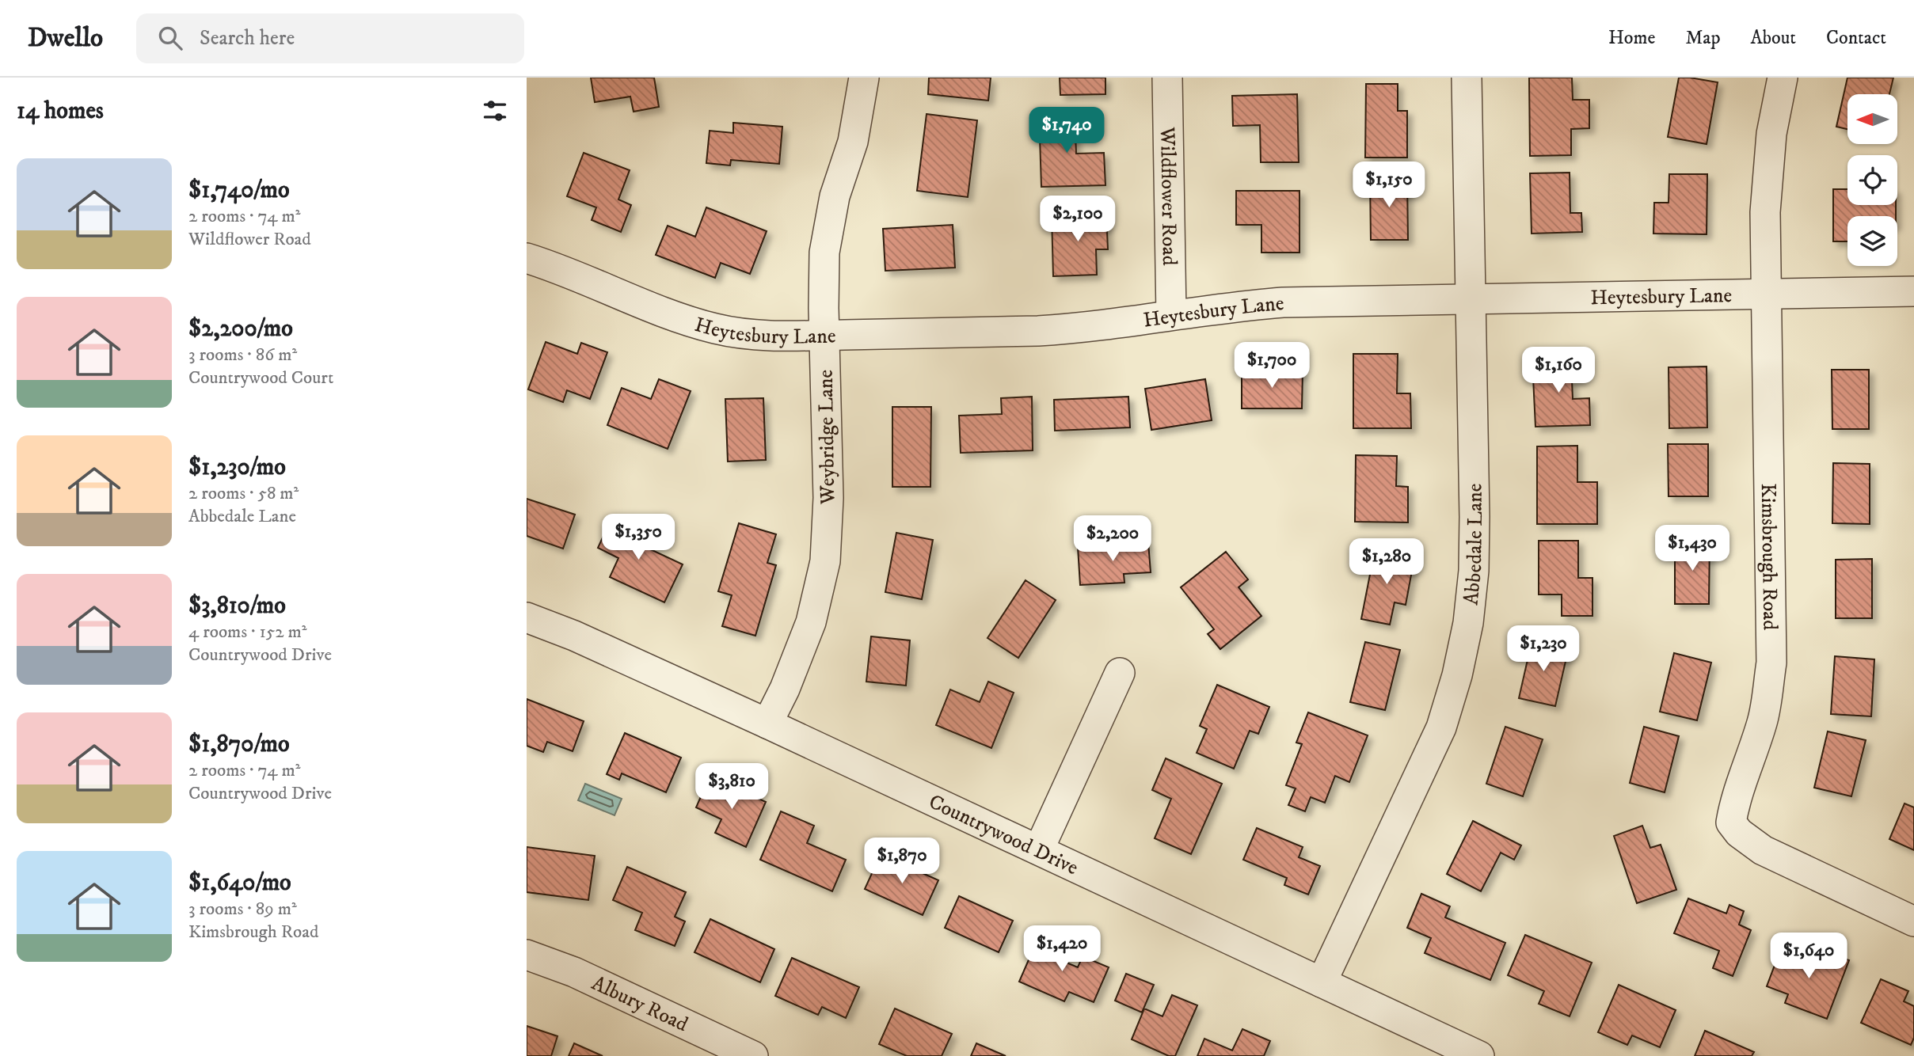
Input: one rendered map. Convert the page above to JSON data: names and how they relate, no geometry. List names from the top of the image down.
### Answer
{
  "streets": {
    "street": [
      "Wildflower Road",
      "Heytesbury Lane",
      "Weybridge Lane",
      "Abbedale Lane",
      "Kimsbrough Road",
      "Countrywood Drive",
      "Albury Road"
    ]
  },
  "crossings": [
    ["Wildflower Road", "Heytesbury Lane"],
    ["Heytesbury Lane", "Weybridge Lane"],
    ["Heytesbury Lane", "Abbedale Lane"],
    ["Heytesbury Lane", "Kimsbrough Road"],
    ["Weybridge Lane", "Countrywood Drive"],
    ["Abbedale Lane", "Countrywood Drive"]
  ],
  "north": "left",
  "page": {
    "header": "Dwello",
    "search": "Search here",
    "nav": [
      "Home",
      "Map",
      "About",
      "Contact"
    ],
    "heading": "14 homes",
    "price": [
      "$1,740",
      "$1,150",
      "$2,100",
      "$1,700",
      "$1,160",
      "$1,350",
      "$2,200",
      "$1,430",
      "$1,280",
      "$1,230",
      "$3,810",
      "$1,870",
      "$1,420",
      "$1,640"
    ],
    "list": [
      {
        "name": "$1,740/mo",
        "note": "2 rooms · 74 m² · Wildflower Road"
      },
      {
        "name": "$2,200/mo",
        "note": "3 rooms · 86 m² · Countrywood Court"
      },
      {
        "name": "$1,230/mo",
        "note": "2 rooms · 58 m² · Abbedale Lane"
      },
      {
        "name": "$3,810/mo",
        "note": "4 rooms · 152 m² · Countrywood Drive"
      },
      {
        "name": "$1,870/mo",
        "note": "2 rooms · 74 m² · Countrywood Drive"
      },
      {
        "name": "$1,640/mo",
        "note": "3 rooms · 89 m² · Kimsbrough Road"
      }
    ]
  }
}
